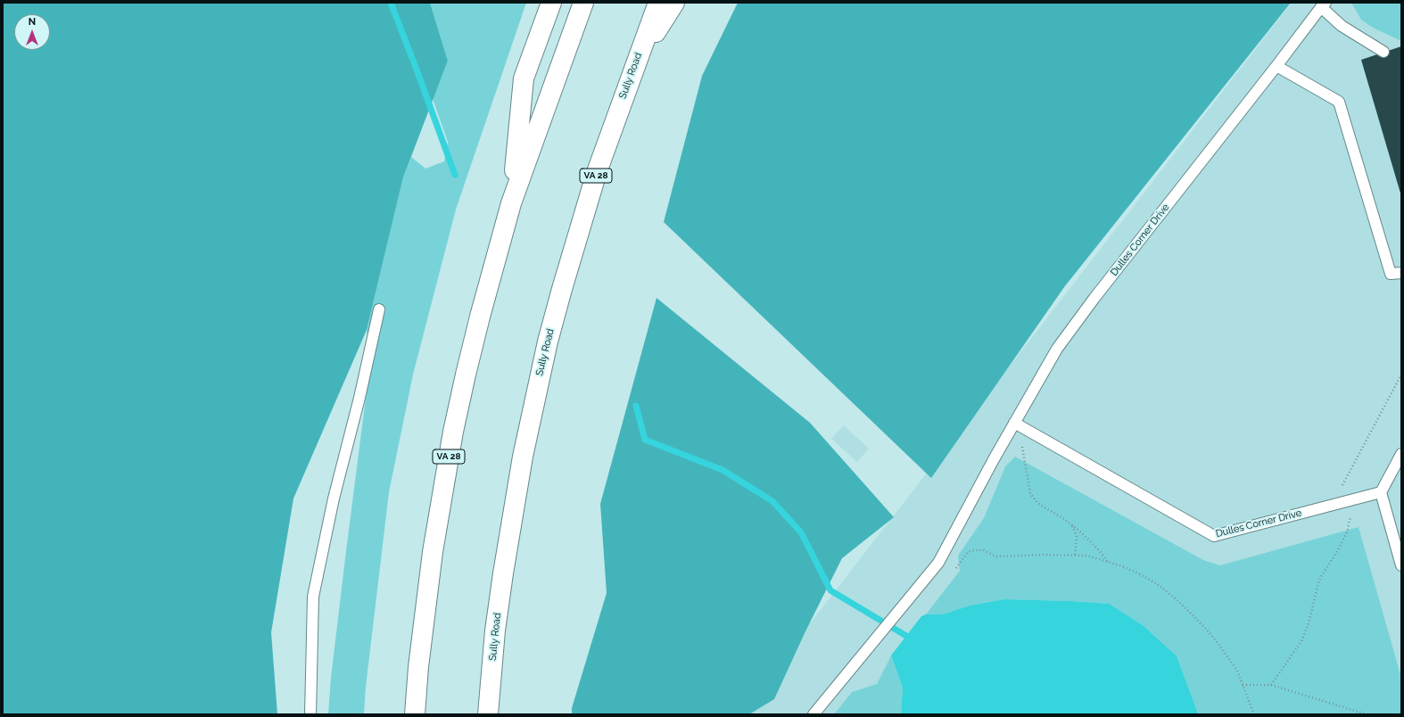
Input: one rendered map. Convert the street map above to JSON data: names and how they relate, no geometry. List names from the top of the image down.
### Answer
{
  "streets": {
    "highway": ["Sully Road", "VA 28"],
    "lane": ["Dulles Corner Drive"]
  },
  "north": "top"
}
